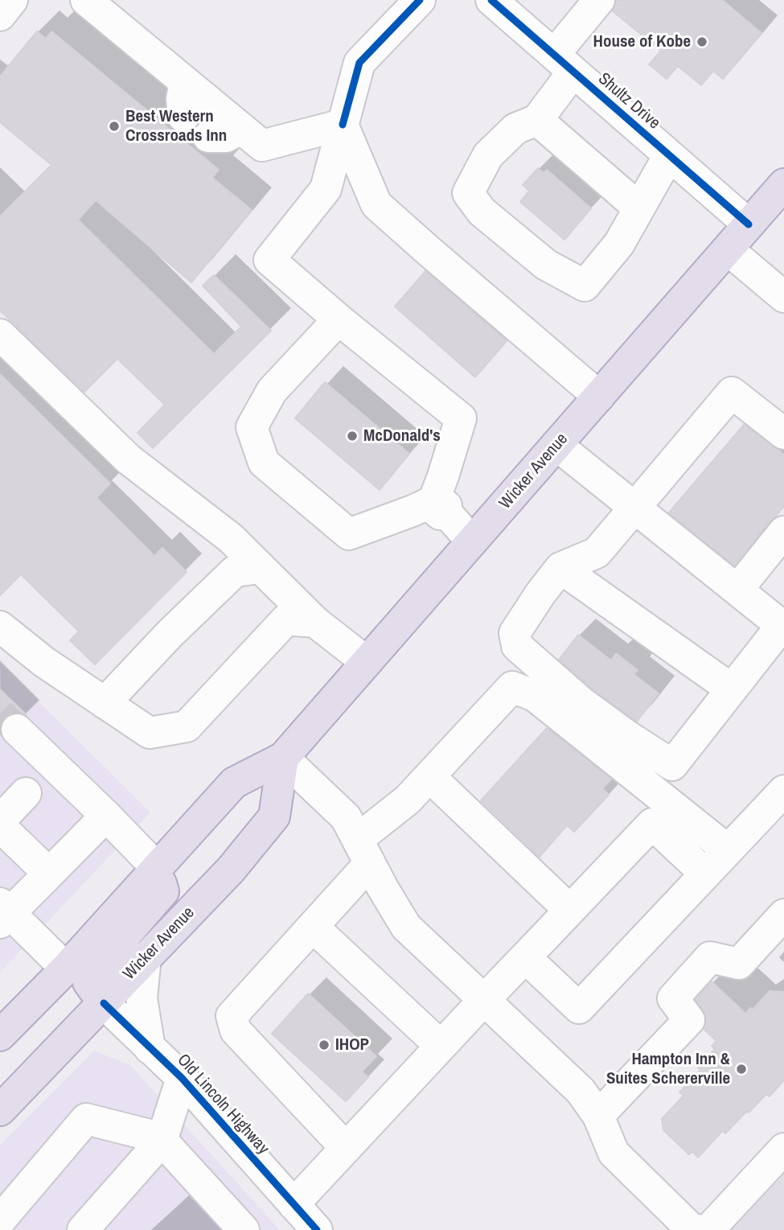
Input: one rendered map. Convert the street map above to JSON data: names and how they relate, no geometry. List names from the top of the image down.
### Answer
{
  "streets": {
    "highway": ["Wicker Avenue"],
    "street": ["Shultz Drive", "Old Lincoln Highway"]
  },
  "crossings": [
    ["Shultz Drive", "Wicker Avenue"],
    ["Wicker Avenue", "Old Lincoln Highway"]
  ],
  "places": [
    "House of Kobe",
    "Best Western Crossroads Inn",
    "McDonald's",
    "IHOP",
    "Hampton Inn & Suites Schererville"
  ]
}
